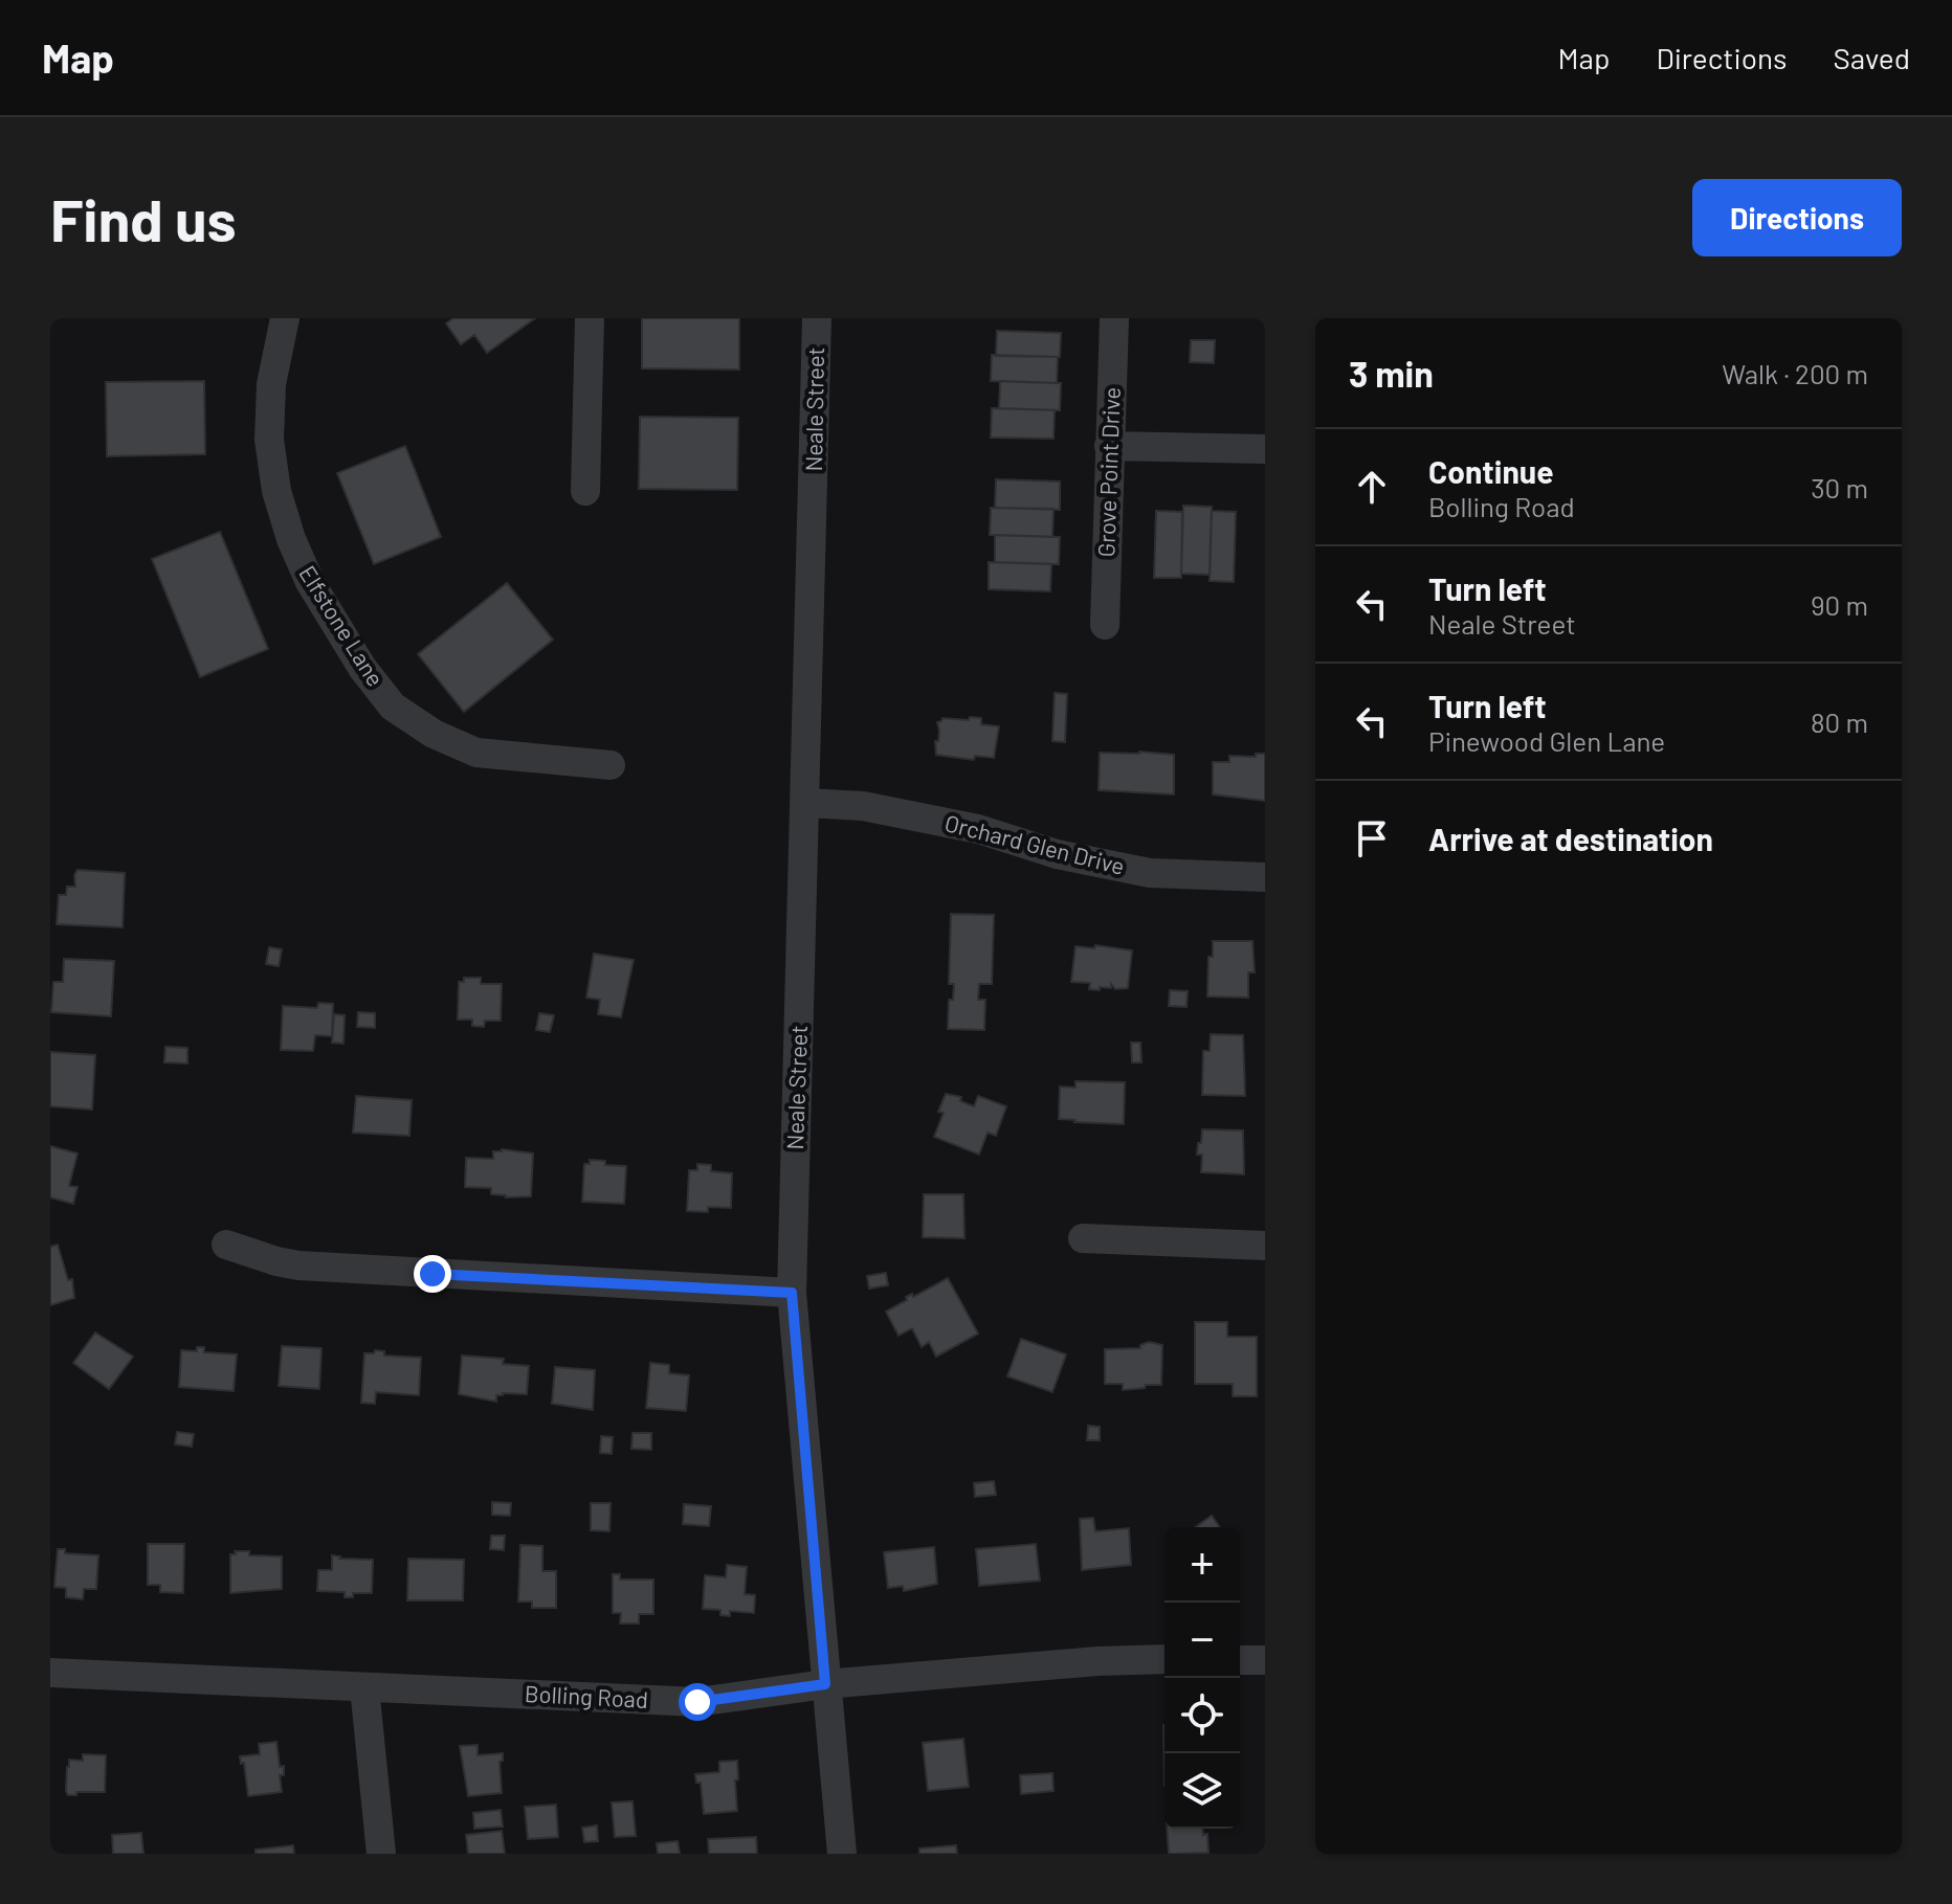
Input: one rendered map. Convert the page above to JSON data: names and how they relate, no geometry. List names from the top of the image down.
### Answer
{
  "streets": {
    "street": [
      "Neale Street",
      "Grove Point Drive",
      "Elfstone Lane",
      "Orchard Glen Drive",
      "Bolling Road"
    ]
  },
  "crossings": [
    ["Neale Street", "Orchard Glen Drive"],
    ["Neale Street", "Bolling Road"]
  ],
  "page": {
    "header": "Map",
    "nav": ["Map", "Directions", "Saved"],
    "buttons": "Directions",
    "title": "Find us",
    "heading": ["3 min", "Walk · 200 m"],
    "list": [
      ["Continue", "Bolling Road", "30 m"],
      ["Turn left", "Neale Street", "90 m"],
      ["Turn left", "Pinewood Glen Lane", "80 m"],
      "Arrive at destination"
    ],
    "map_buttons": ["+", "−"]
  }
}
